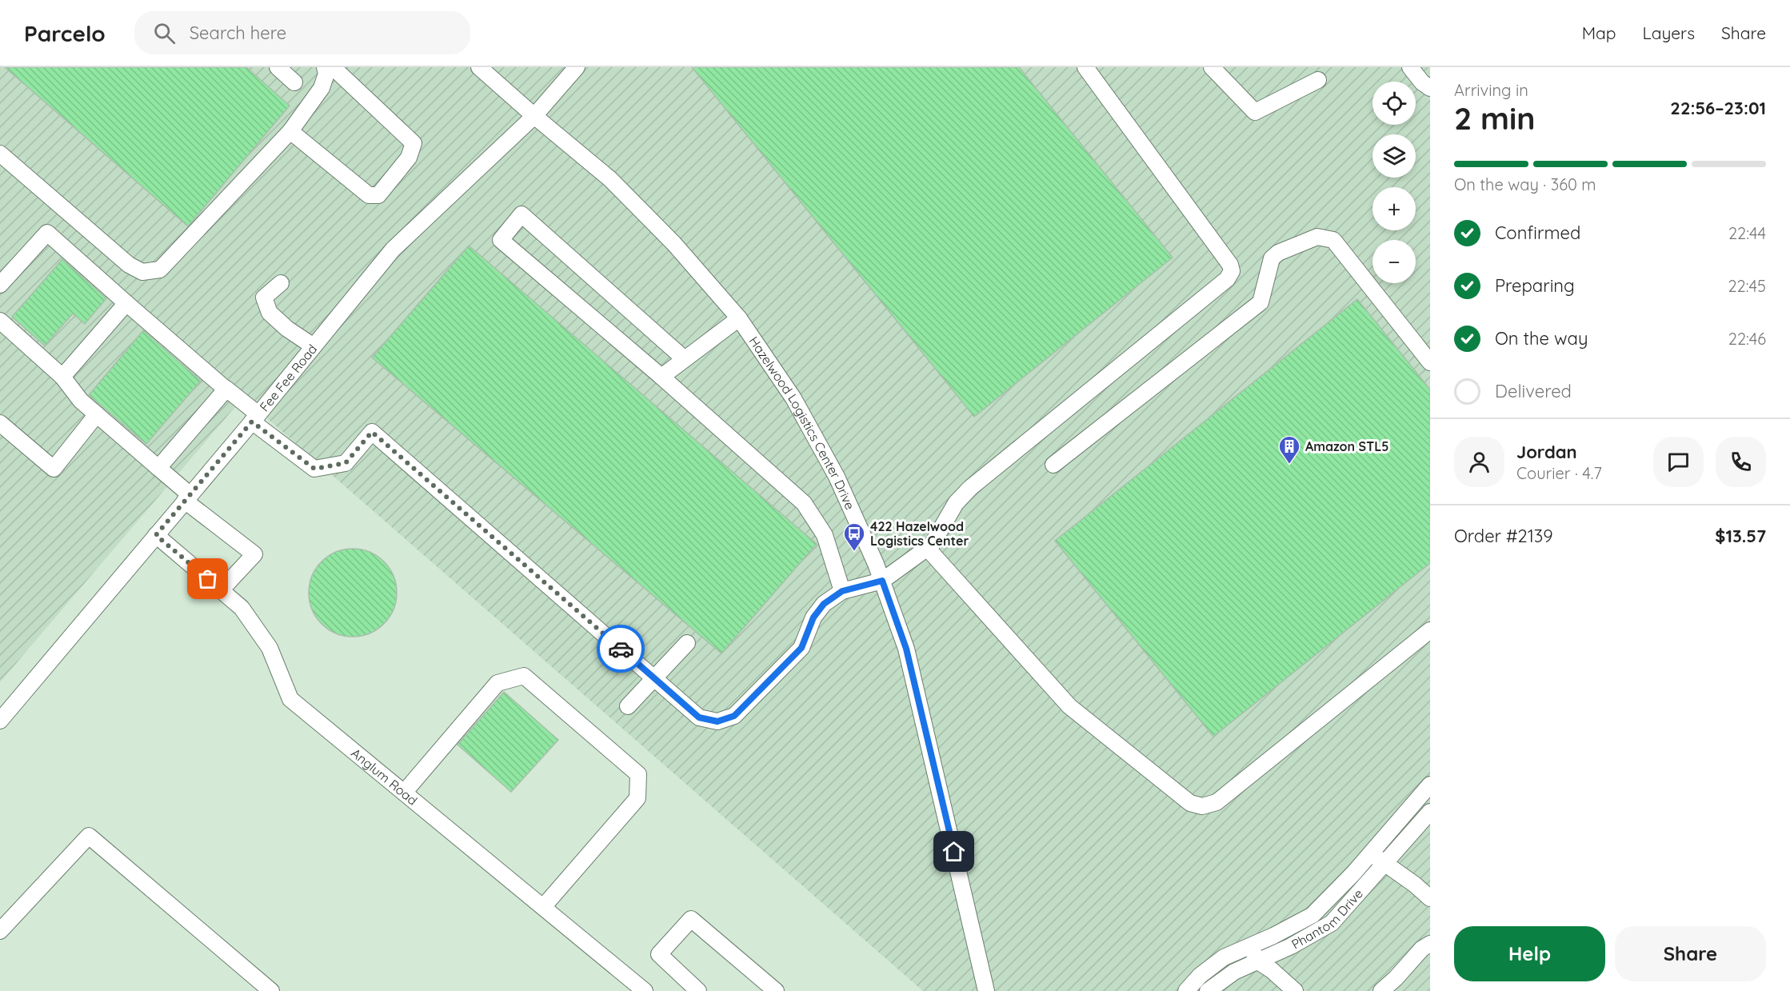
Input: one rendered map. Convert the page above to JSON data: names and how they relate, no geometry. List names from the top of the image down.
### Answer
{
  "streets": {
    "street": [
      "Fee Fee Road",
      "Hazelwood Logistics Center Drive",
      "Anglum Road",
      "Phantom Drive"
    ]
  },
  "crossings": [
    ["Fee Fee Road", "Hazelwood Logistics Center Drive"],
    ["Fee Fee Road", "Anglum Road"]
  ],
  "places": {
    "building": ["Amazon STL5"],
    "bus stop": ["422 Hazelwood Logistics Center"]
  },
  "page": {
    "header": "Parcelo",
    "search": "Search here",
    "nav": ["Map", "Layers", "Share"],
    "heading": ["2 min", "Arriving in", "22:56–23:01"],
    "panel": [
      "Jordan",
      "Courier · 4.7",
      "Order #2139",
      "$13.57"
    ],
    "map_buttons": ["+", "−"],
    "bar": "On the way · 360 m",
    "list": [
      ["Confirmed", "22:44"],
      ["Preparing", "22:45"],
      ["On the way", "22:46"],
      "Delivered"
    ],
    "buttons": ["Help", "Share"]
  }
}
